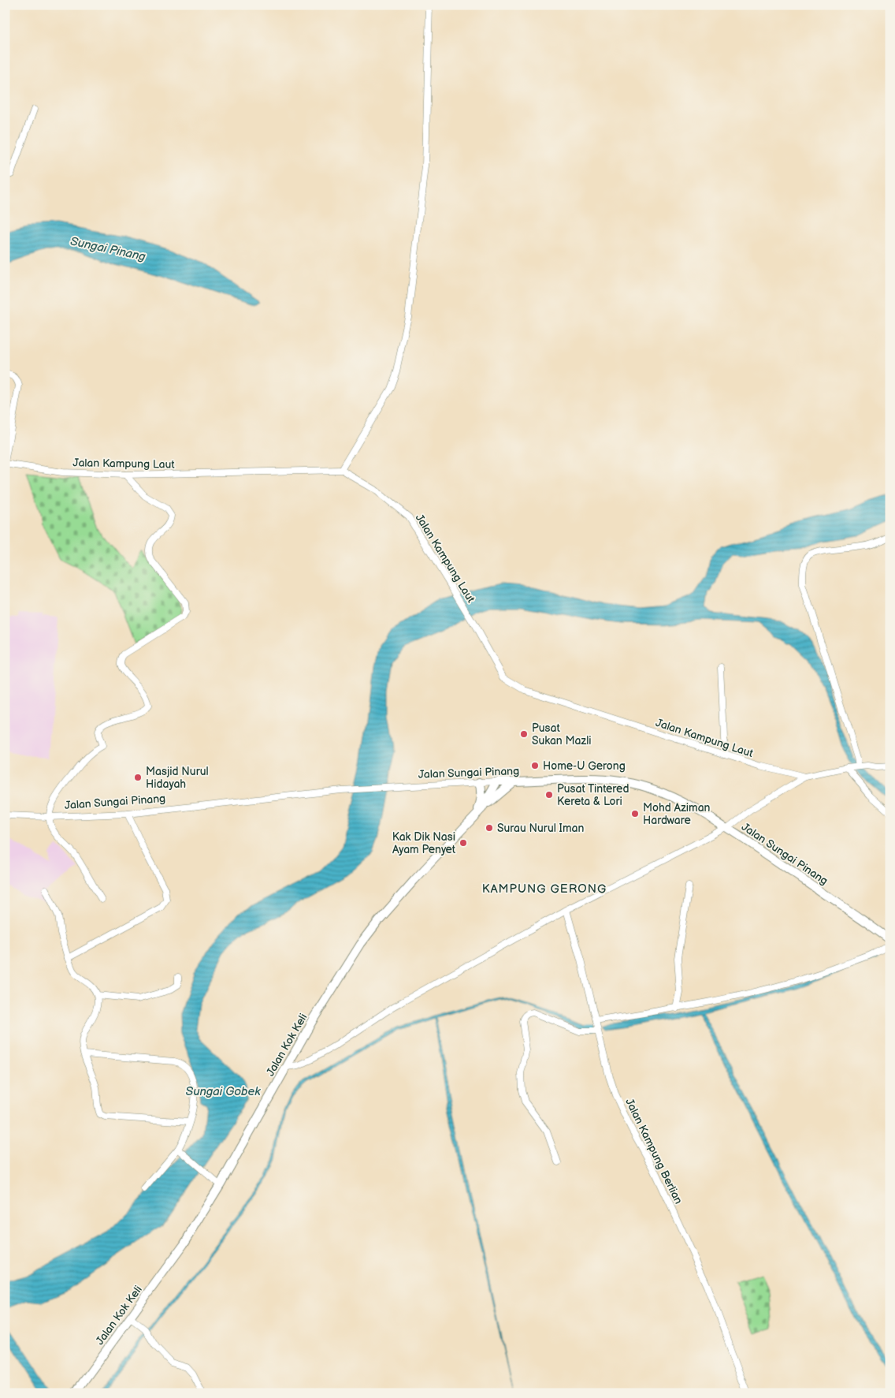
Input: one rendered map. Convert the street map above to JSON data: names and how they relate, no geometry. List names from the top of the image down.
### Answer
{
  "streets": {
    "street": [
      "Jalan Kampung Laut",
      "Jalan Sungai Pinang",
      "Jalan Kok Keli",
      "Jalan Kampung Berlian"
    ]
  },
  "crossings": [
    ["Jalan Sungai Pinang", "Jalan Kok Keli"]
  ],
  "districts": ["KAMPUNG GERONG"],
  "water": ["Sungai Pinang", "Sungai Gobek"],
  "places": [
    "Pusat Sukan Mazli",
    "Home-U Gerong",
    "Masjid Nurul Hidayah",
    "Pusat Tintered Kereta & Lori",
    "Mohd Aziman Hardware",
    "Surau Nurul Iman",
    "Kak Dik Nasi Ayam Penyet"
  ]
}
